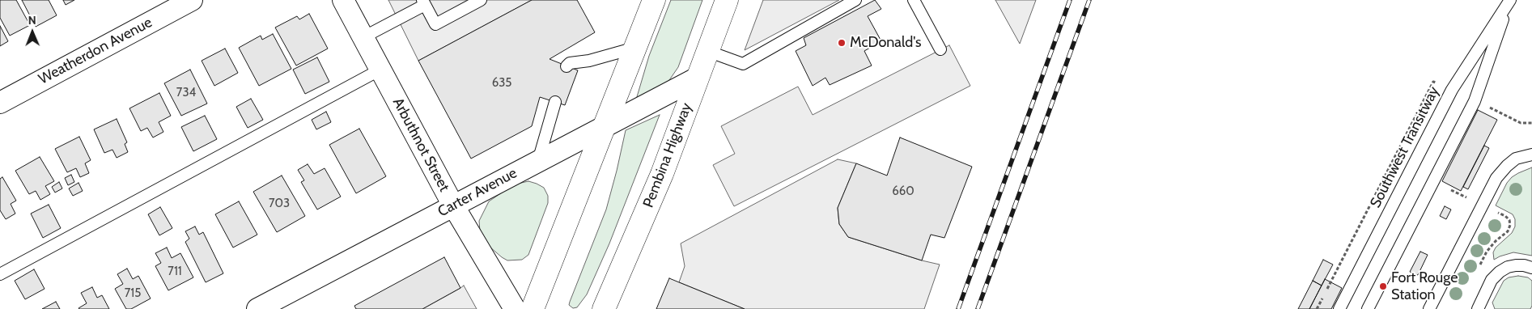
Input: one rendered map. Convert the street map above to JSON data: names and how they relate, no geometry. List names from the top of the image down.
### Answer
{
  "streets": {
    "main road": ["Pembina Highway"],
    "street": ["Weatherdon Avenue", "Arbuthnot Street", "Carter Avenue"],
    "lane": ["Southwest Transitway"]
  },
  "crossings": [
    ["Arbuthnot Street", "Carter Avenue"],
    ["Pembina Highway", "Carter Avenue"]
  ],
  "places": ["McDonald's", "Fort Rouge Station"],
  "house_numbers": [
    "635",
    "734",
    "660",
    "703",
    "711",
    "715"
  ],
  "north": "top"
}
